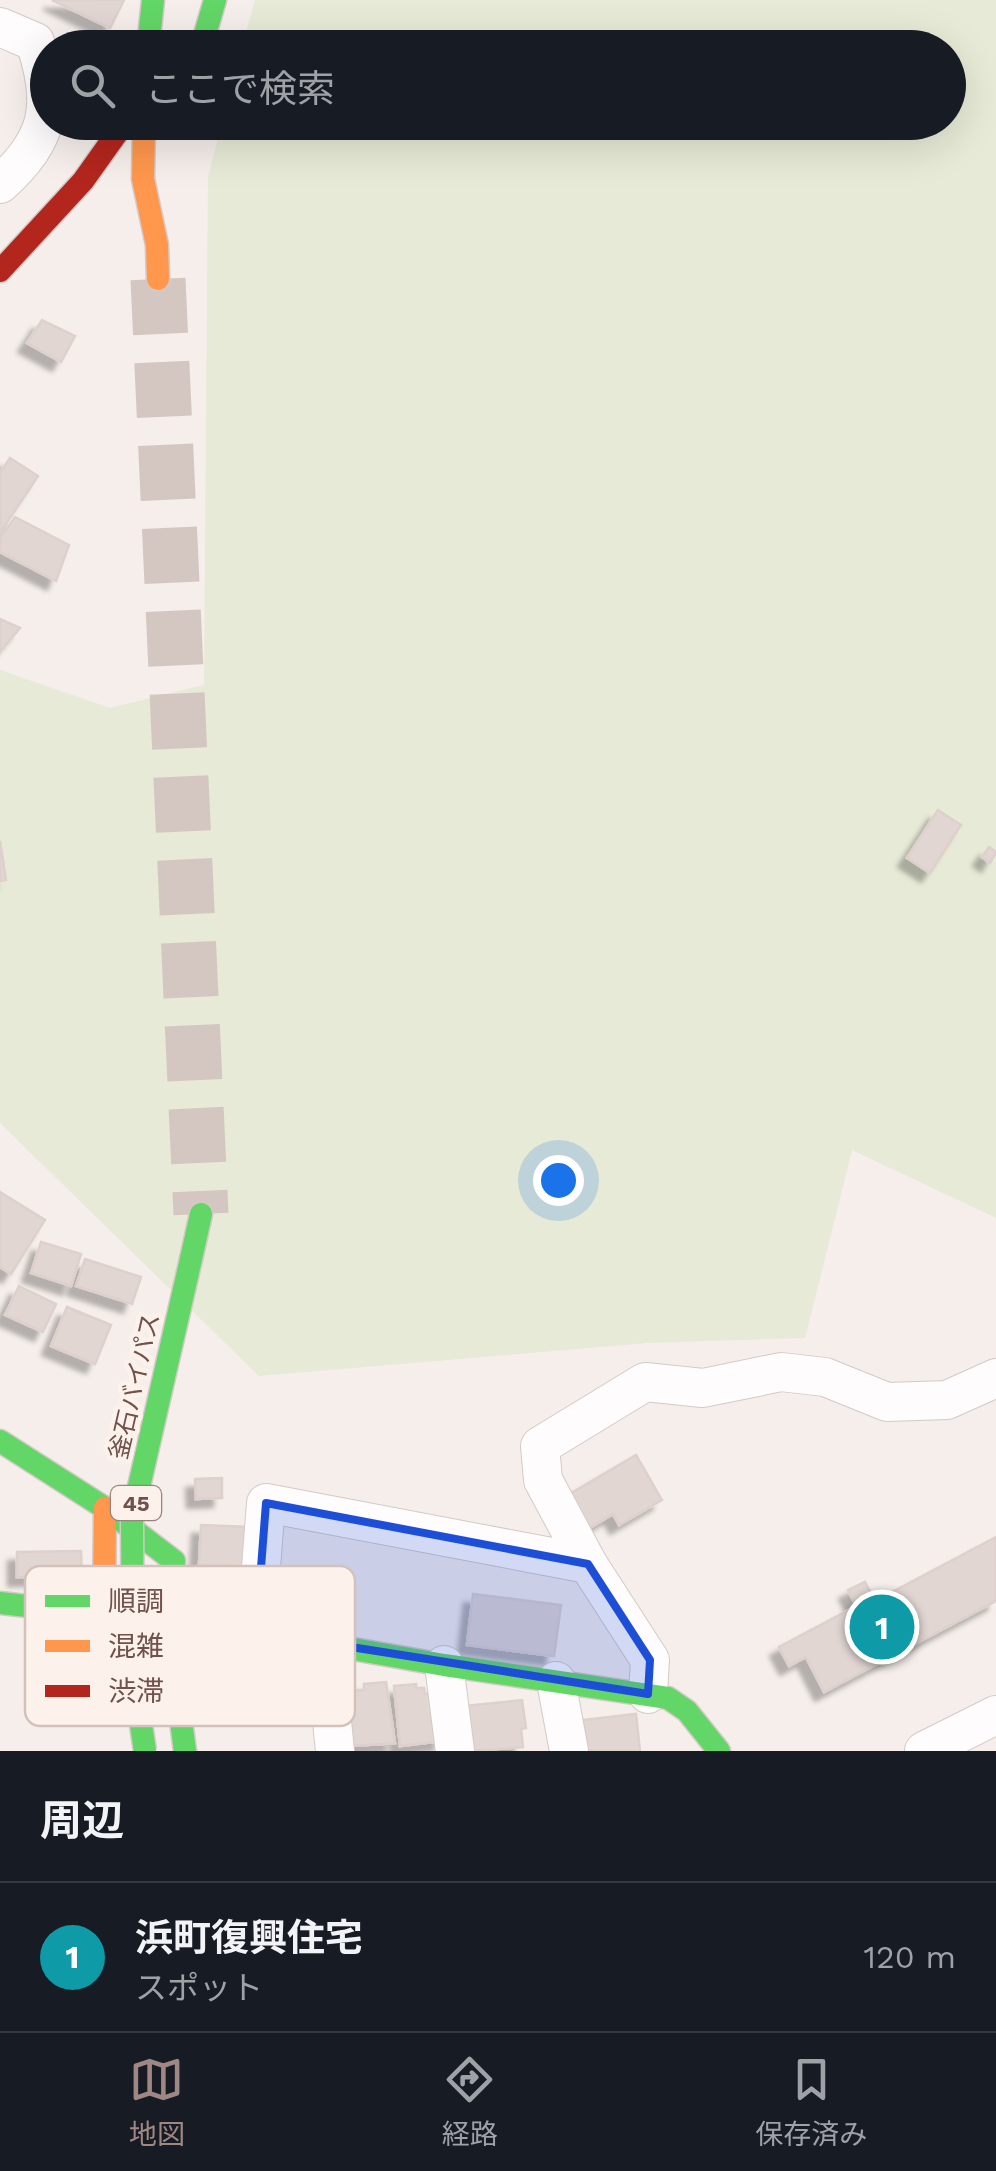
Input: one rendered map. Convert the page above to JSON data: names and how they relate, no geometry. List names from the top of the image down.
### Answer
{
  "streets": {
    "main road": ["釜石バイパス", "45"]
  },
  "legend": ["順調", "混雑", "渋滞"],
  "page": {
    "search": "ここで検索",
    "pins": "1",
    "heading": "周辺",
    "list": [
      {
        "mark": "1",
        "name": "浜町復興住宅",
        "note": "スポット",
        "value": "120 m"
      }
    ],
    "nav": ["地図", "経路", "保存済み"]
  }
}
